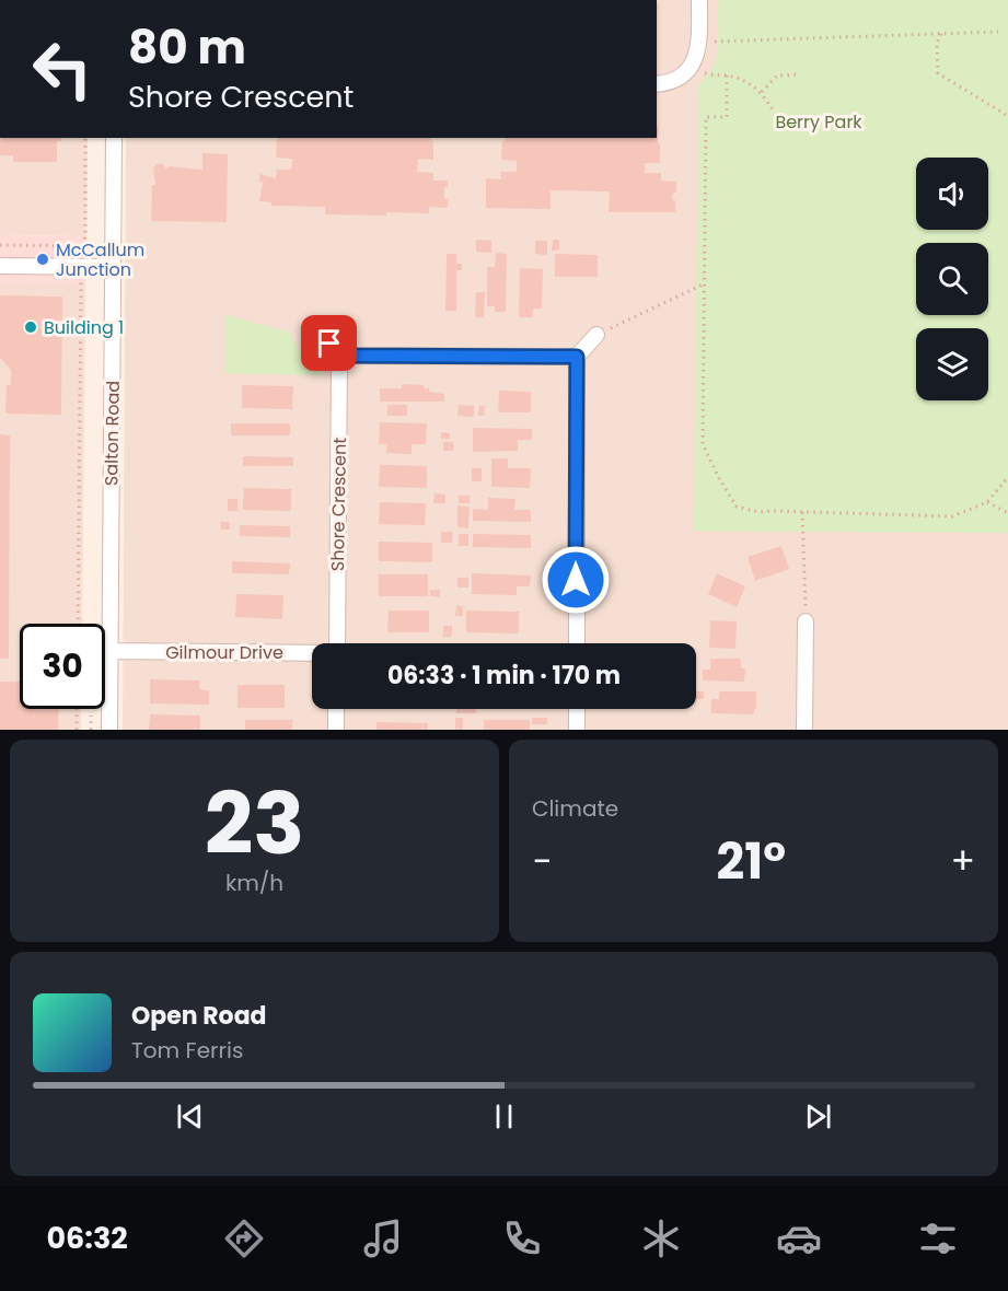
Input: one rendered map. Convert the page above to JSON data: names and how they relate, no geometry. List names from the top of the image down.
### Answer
{
  "streets": {
    "street": ["Salton Road", "Shore Crescent", "Gilmour Drive"]
  },
  "crossings": [
    ["Salton Road", "Gilmour Drive"]
  ],
  "parks": ["Berry Park"],
  "places": ["McCallum Junction", "Building 1"],
  "page": {
    "turn": ["80 m", "Shore Crescent"],
    "limit": "30",
    "trip": "06:33 · 1 min · 170 m",
    "tile": [
      ["23", "km/h"],
      "Climate"
    ],
    "heat": ["−", "21°", "+"],
    "song": ["Open Road", "Tom Ferris"],
    "tabs": "06:32"
  }
}
